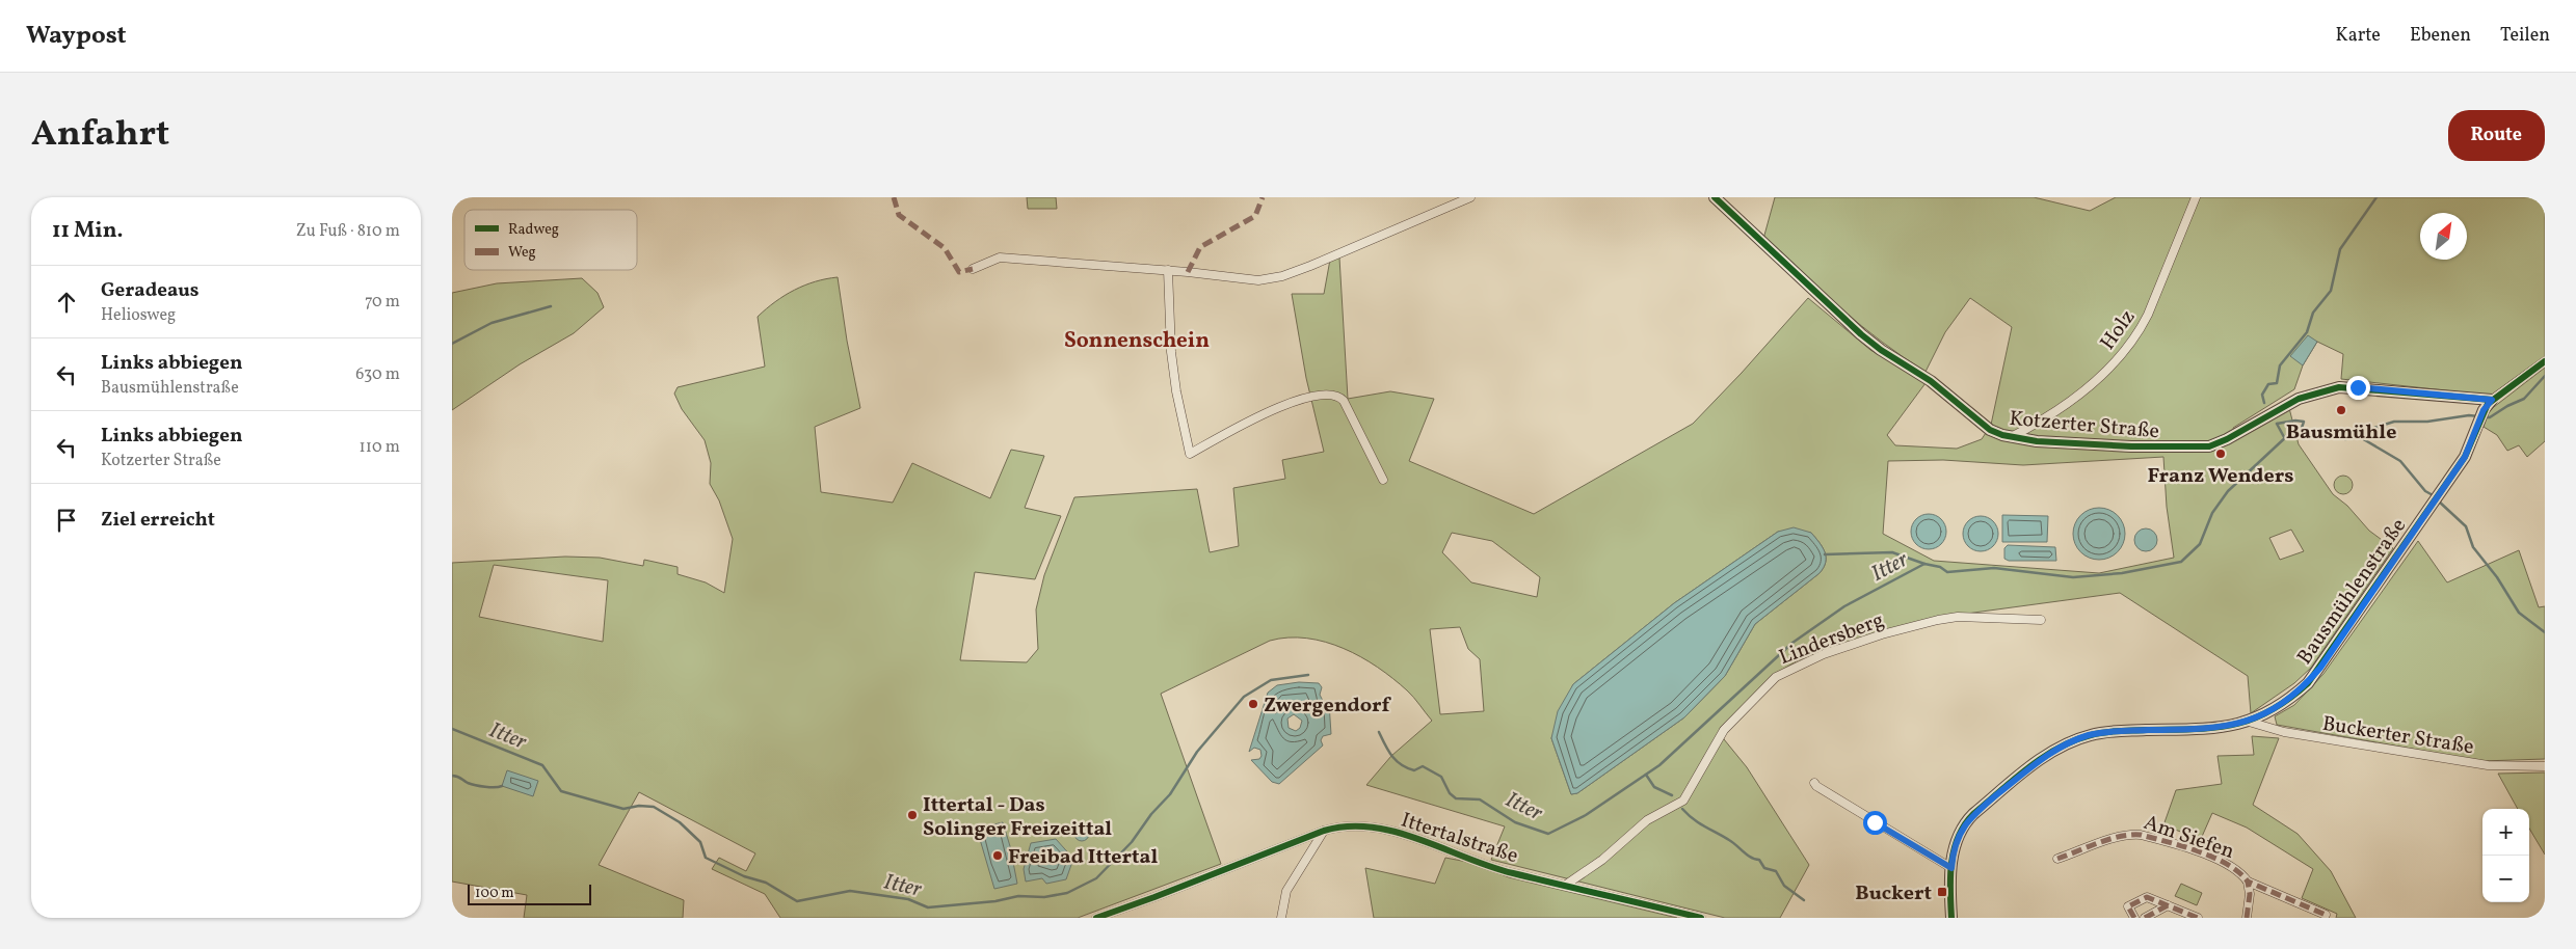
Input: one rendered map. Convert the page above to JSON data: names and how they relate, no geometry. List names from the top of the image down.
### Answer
{
  "streets": {
    "street": [
      "Holz",
      "Kotzerter Straße",
      "Bausmühlenstraße",
      "Lindersberg",
      "Buckerter Straße",
      "Am Siefen",
      "Ittertalstraße"
    ]
  },
  "crossings": [
    ["Holz", "Kotzerter Straße"],
    ["Kotzerter Straße", "Bausmühlenstraße"],
    ["Bausmühlenstraße", "Buckerter Straße"],
    ["Lindersberg", "Ittertalstraße"]
  ],
  "districts": ["Sonnenschein"],
  "water": ["Itter"],
  "places": {
    "other": [
      "Bausmühle",
      "Franz Wenders",
      "Zwergendorf",
      "Ittertal - Das Solinger Freizeittal",
      "Freibad Ittertal"
    ],
    "transit": ["Buckert"]
  },
  "legend": ["Radweg", "Weg"],
  "scale_bar": "100 m",
  "north": "top right",
  "page": {
    "header": "Waypost",
    "nav": ["Karte", "Ebenen", "Teilen"],
    "title": "Anfahrt",
    "buttons": "Route",
    "heading": ["11 Min.", "Zu Fuß · 810 m"],
    "list": [
      ["Geradeaus", "Heliosweg", "70 m"],
      ["Links abbiegen", "Bausmühlenstraße", "630 m"],
      ["Links abbiegen", "Kotzerter Straße", "110 m"],
      "Ziel erreicht"
    ],
    "map_buttons": ["+", "−"],
    "scale": "100 m"
  }
}
